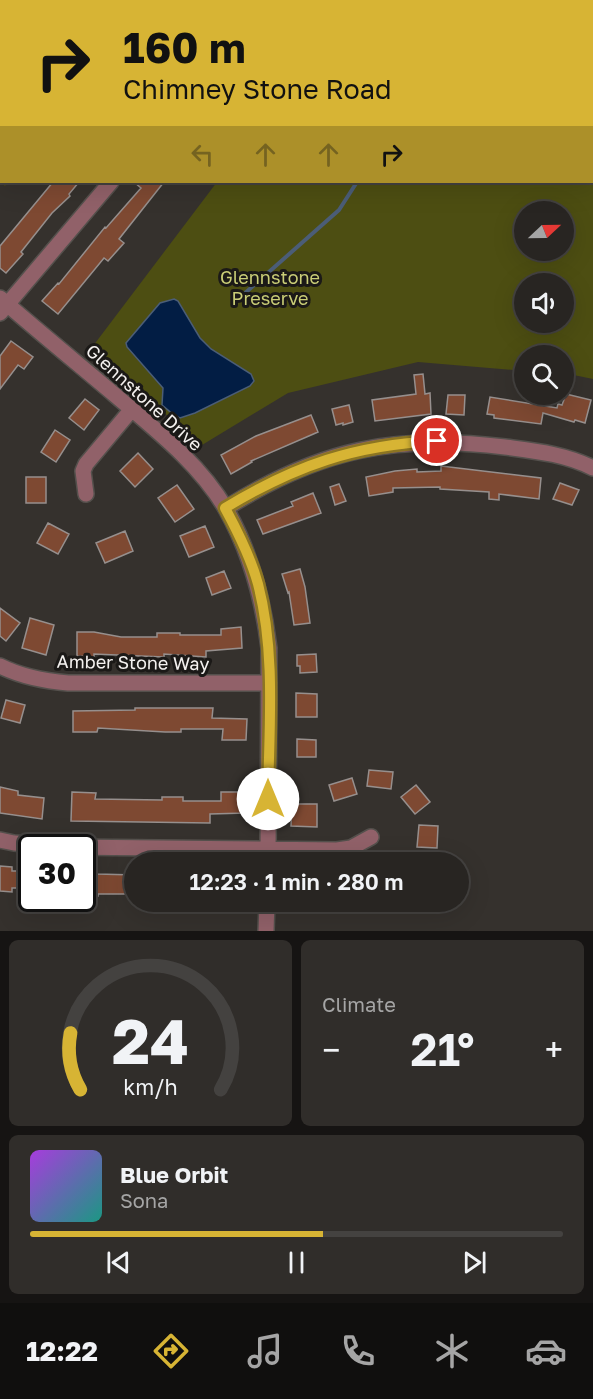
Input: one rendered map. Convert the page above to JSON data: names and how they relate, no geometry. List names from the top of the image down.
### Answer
{
  "streets": {
    "street": ["Glennstone Drive", "Amber Stone Way"]
  },
  "crossings": [
    ["Glennstone Drive", "Amber Stone Way"]
  ],
  "parks": ["Glennstone Preserve"],
  "north": "right",
  "page": {
    "turn": ["160 m", "Chimney Stone Road"],
    "limit": "30",
    "trip": "12:23 · 1 min · 280 m",
    "tile": "Climate",
    "heat": ["−", "21°", "+"],
    "song": ["Blue Orbit", "Sona"],
    "tabs": "12:22",
    "gauge": ["24", "km/h"]
  }
}
